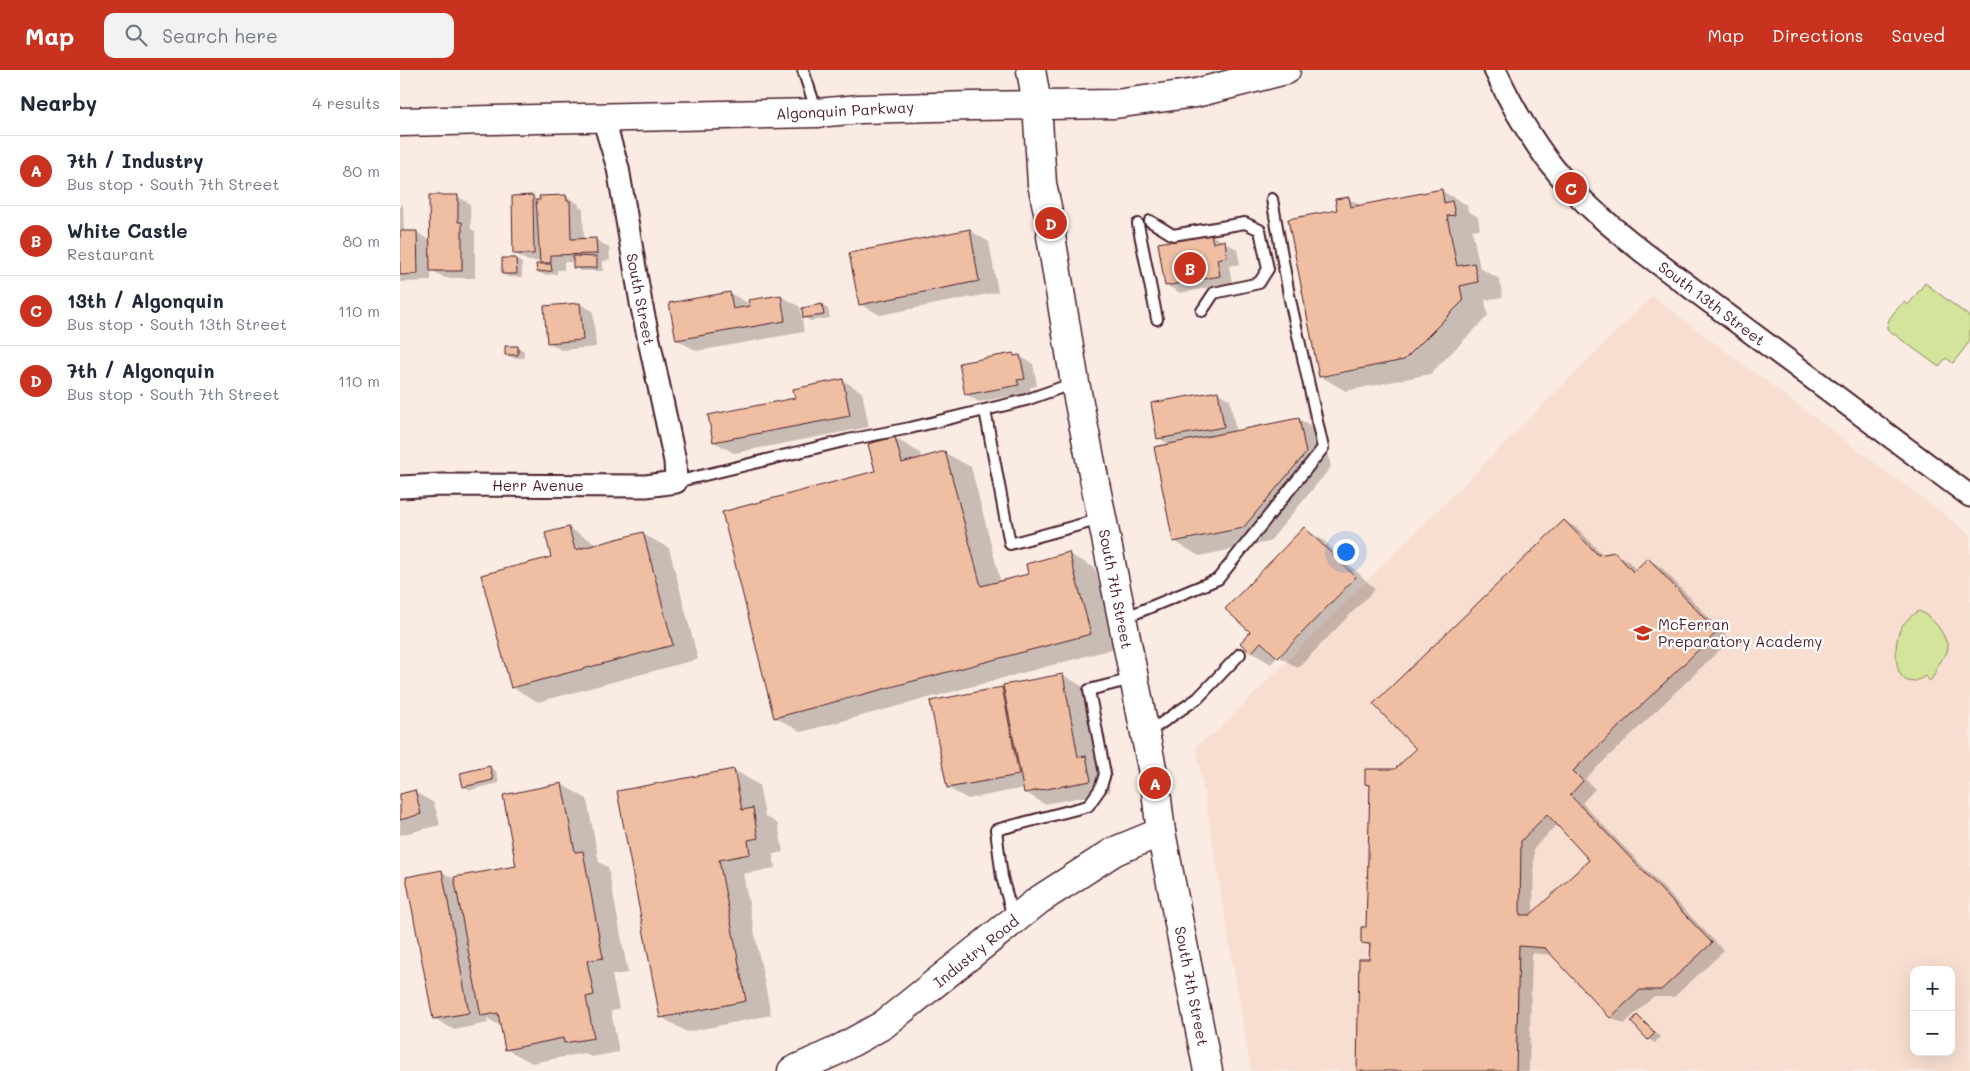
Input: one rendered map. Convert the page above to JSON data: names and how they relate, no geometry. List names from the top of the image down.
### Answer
{
  "streets": {
    "main road": ["Algonquin Parkway", "South 7th Street", "Industry Road"],
    "street": ["South Street", "South 13th Street", "Herr Avenue"]
  },
  "crossings": [
    ["Algonquin Parkway", "South Street"],
    ["Algonquin Parkway", "South 7th Street"],
    ["South Street", "Herr Avenue"],
    ["South 7th Street", "Industry Road"]
  ],
  "places": {
    "school or university": ["McFerran Preparatory Academy"]
  },
  "page": {
    "header": "Map",
    "search": "Search here",
    "nav": ["Map", "Directions", "Saved"],
    "heading": ["Nearby", "4 results"],
    "list": [
      {
        "mark": "A",
        "name": "7th / Industry",
        "note": "Bus stop · South 7th Street",
        "value": "80 m"
      },
      {
        "mark": "B",
        "name": "White Castle",
        "note": "Restaurant",
        "value": "80 m"
      },
      {
        "mark": "C",
        "name": "13th / Algonquin",
        "note": "Bus stop · South 13th Street",
        "value": "110 m"
      },
      {
        "mark": "D",
        "name": "7th / Algonquin",
        "note": "Bus stop · South 7th Street",
        "value": "110 m"
      }
    ],
    "pins": [
      "C",
      "D",
      "B",
      "A"
    ],
    "map_buttons": ["+", "−"]
  }
}
